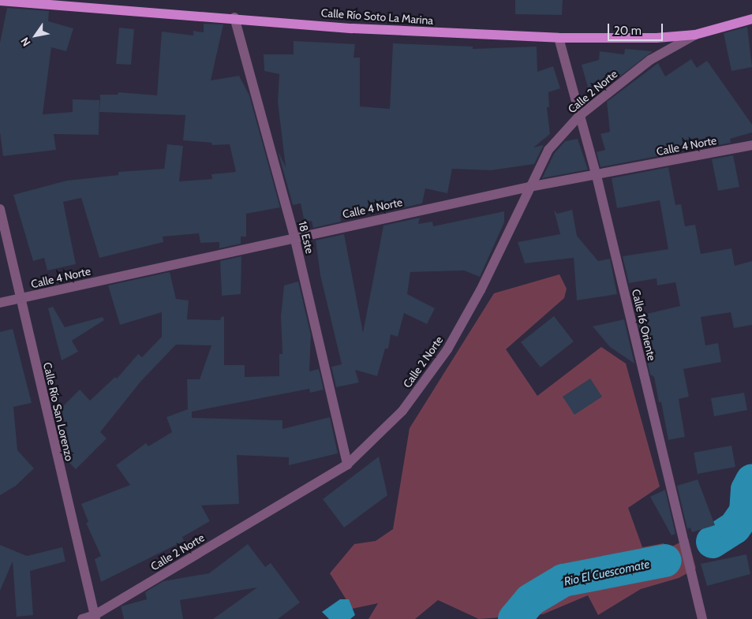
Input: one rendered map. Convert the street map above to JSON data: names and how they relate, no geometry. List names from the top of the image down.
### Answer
{
  "streets": {
    "main road": ["Calle Río Soto La Marina"],
    "street": [
      "Calle 2 Norte",
      "Calle 4 Norte",
      "18 Este",
      "Calle 16 Oriente",
      "Calle Río San Lorenzo"
    ]
  },
  "crossings": [
    ["Calle Río Soto La Marina", "Calle 2 Norte"],
    ["Calle Río Soto La Marina", "18 Este"],
    ["Calle Río Soto La Marina", "Calle 16 Oriente"],
    ["Calle 2 Norte", "Calle 4 Norte"],
    ["Calle 2 Norte", "18 Este"],
    ["Calle 2 Norte", "Calle 16 Oriente"],
    ["Calle 2 Norte", "Calle Río San Lorenzo"],
    ["Calle 4 Norte", "18 Este"],
    ["Calle 4 Norte", "Calle 16 Oriente"],
    ["Calle 4 Norte", "Calle Río San Lorenzo"]
  ],
  "water": ["Rio El Cuescomate"],
  "scale_bar": "20 m",
  "north": "bottom left"
}
